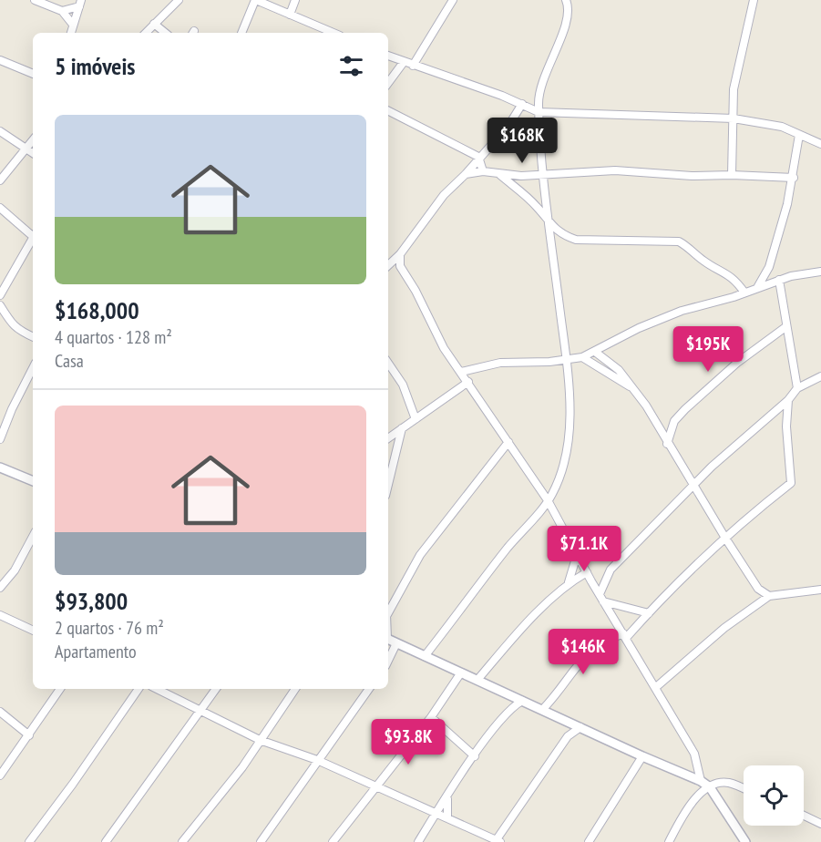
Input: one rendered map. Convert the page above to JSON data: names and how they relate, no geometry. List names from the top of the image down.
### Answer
{
  "page": {
    "heading": "5 imóveis",
    "list": [
      {
        "name": "$168,000",
        "note": "4 quartos · 128 m² · Casa"
      },
      {
        "name": "$93,800",
        "note": "2 quartos · 76 m² · Apartamento"
      }
    ],
    "price": [
      "$168K",
      "$195K",
      "$71.1K",
      "$146K",
      "$93.8K"
    ]
  }
}
